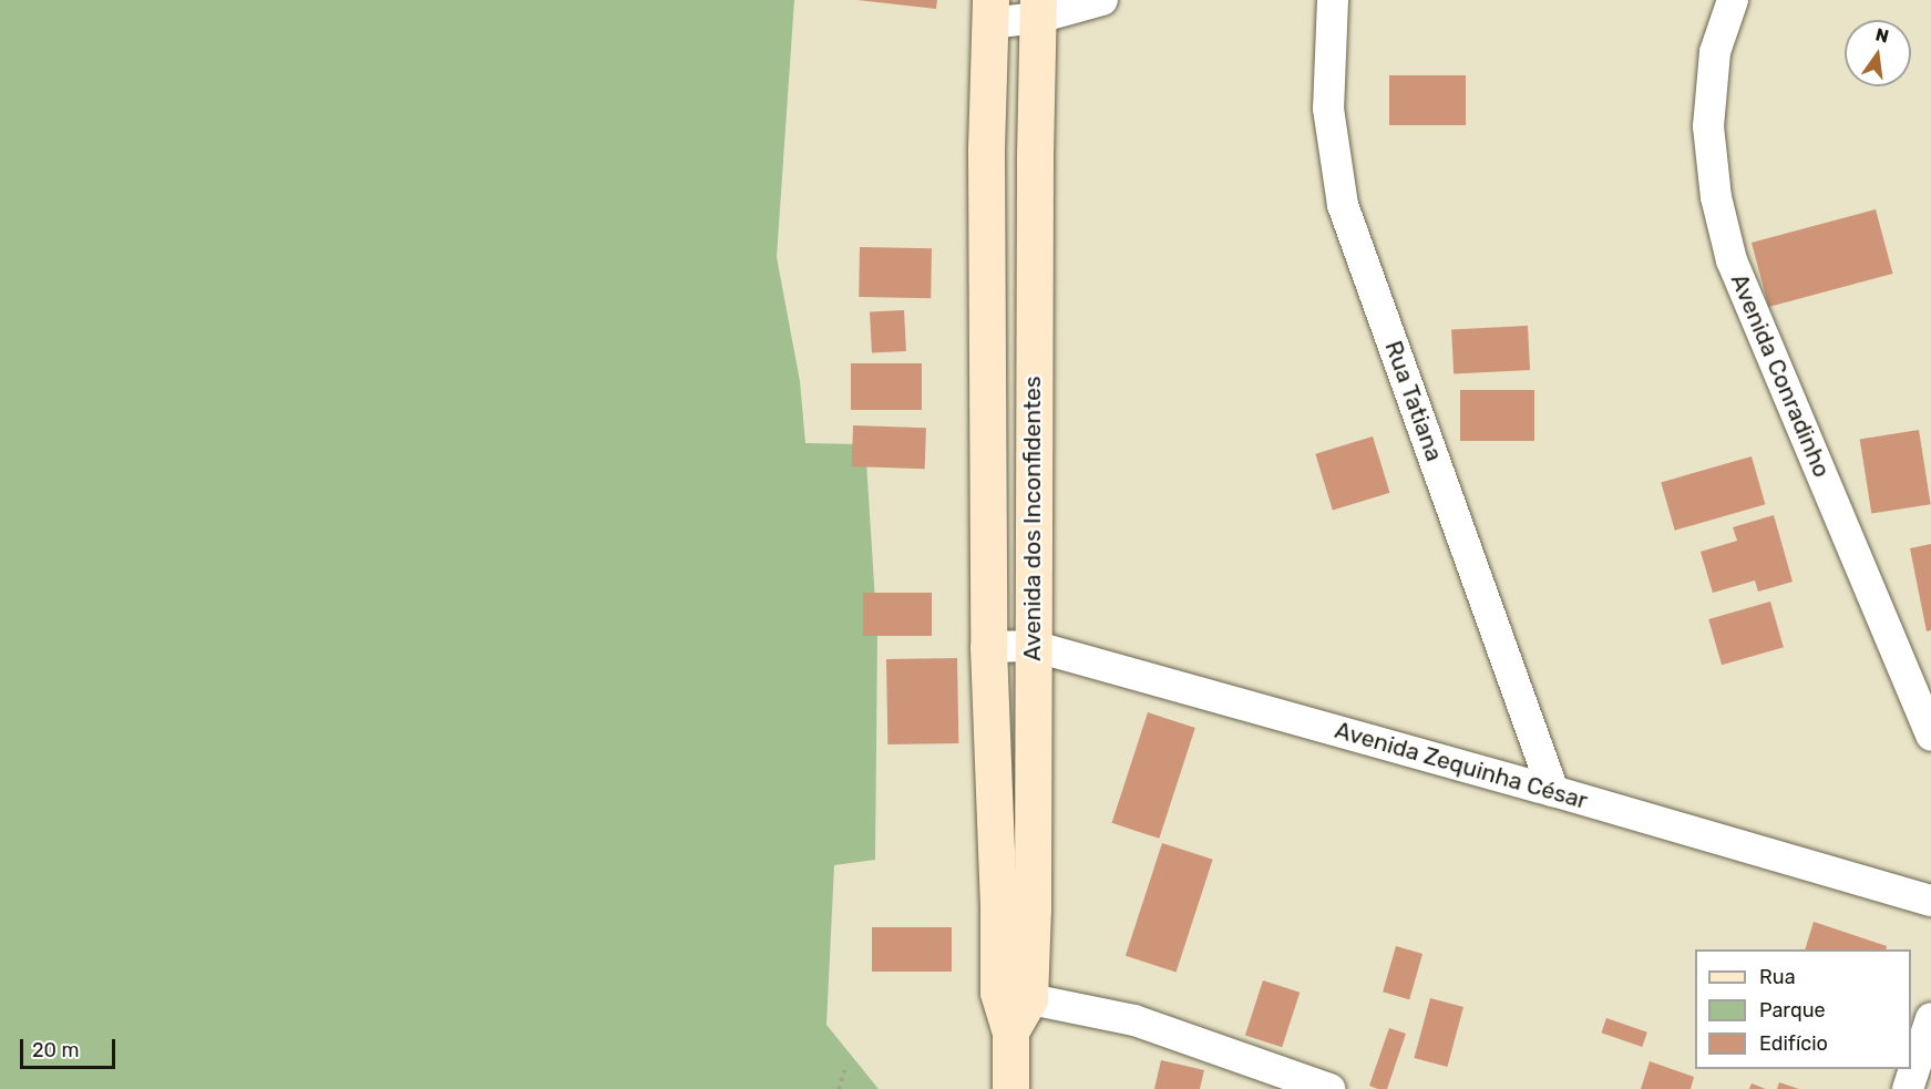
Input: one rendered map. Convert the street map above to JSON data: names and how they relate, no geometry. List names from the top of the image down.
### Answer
{
  "streets": {
    "street": [
      "Avenida Conradinho",
      "Rua Tatiana",
      "Avenida dos Inconfidentes",
      "Avenida Zequinha César"
    ]
  },
  "crossings": [
    ["Rua Tatiana", "Avenida Zequinha César"],
    ["Avenida dos Inconfidentes", "Avenida Zequinha César"]
  ],
  "legend": ["Rua", "Parque", "Edifício"],
  "scale_bar": "20 m",
  "north": "top"
}
